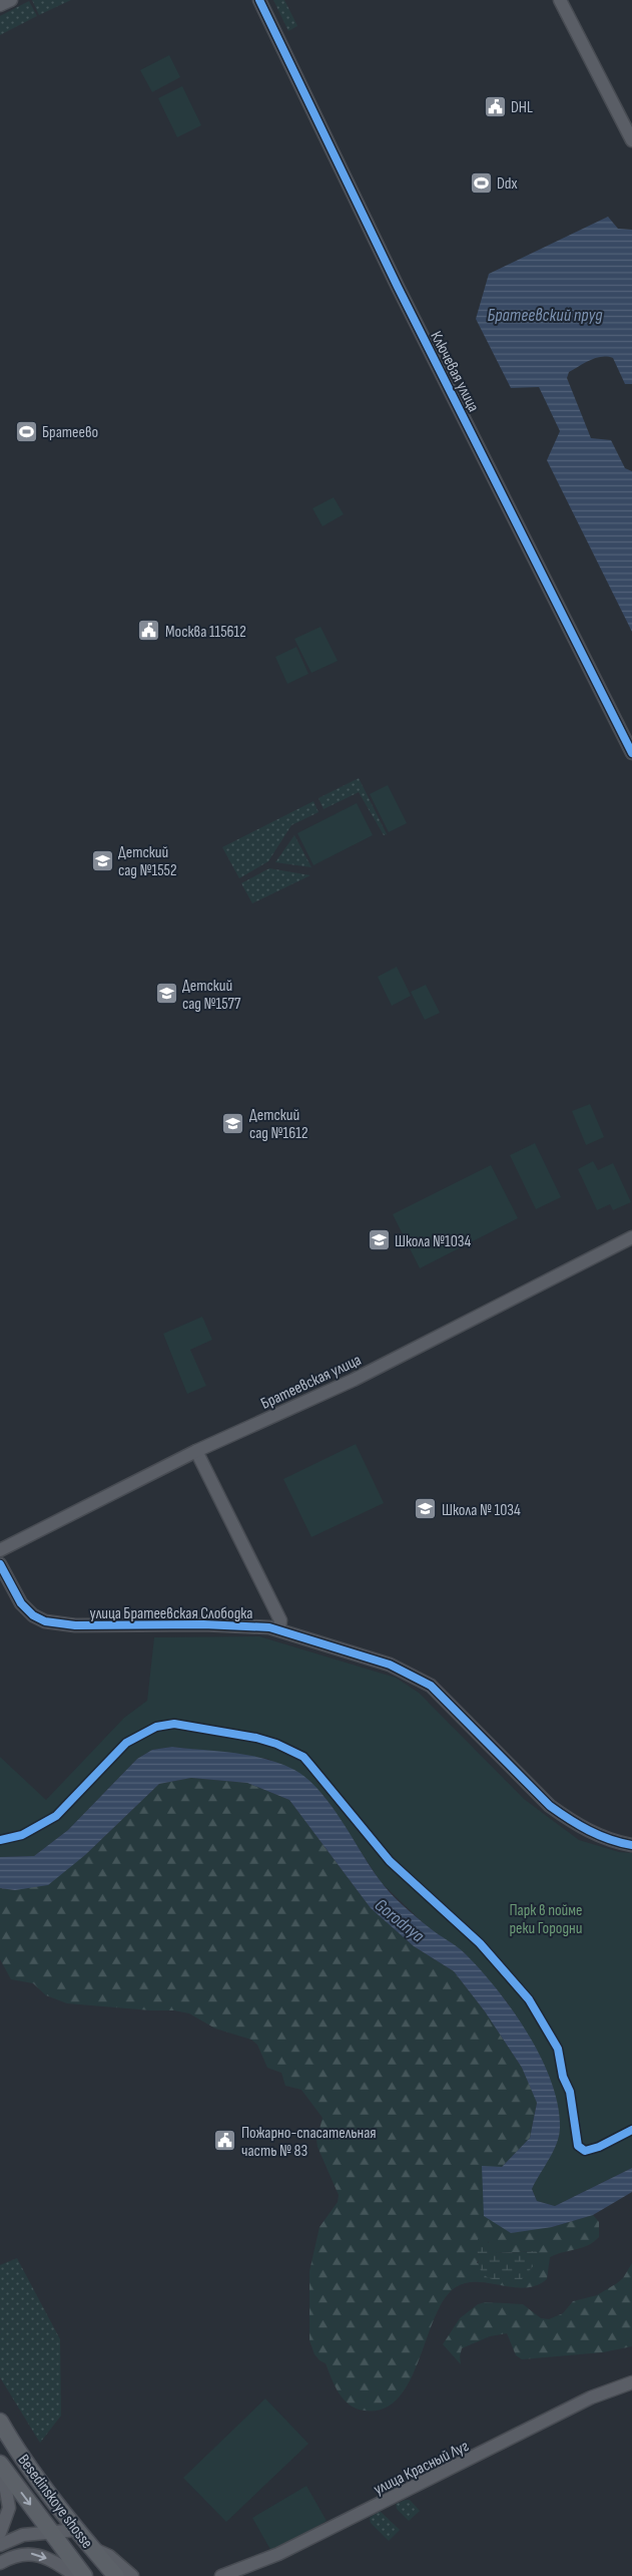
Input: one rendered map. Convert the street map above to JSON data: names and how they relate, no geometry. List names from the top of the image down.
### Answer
{
  "streets": {
    "main road": ["Besedinskoye shosse"],
    "street": [
      "Ключевая улица",
      "Братеевская улица",
      "улица Братеевская Слободка",
      "улица Красный Луг"
    ]
  },
  "water": ["Братеевский пруд", "Gorodnya"],
  "parks": ["Парк в пойме реки Городни"],
  "places": {
    "public building": ["DHL", "Москва 115612", "Пожарно-спасательная часть № 83"],
    "sports": ["Ddx", "Братеево"],
    "school or university": [
      "Детский сад №1552",
      "Детский сад №1577",
      "Детский сад №1612",
      "Школа №1034",
      "Школа № 1034"
    ]
  }
}
